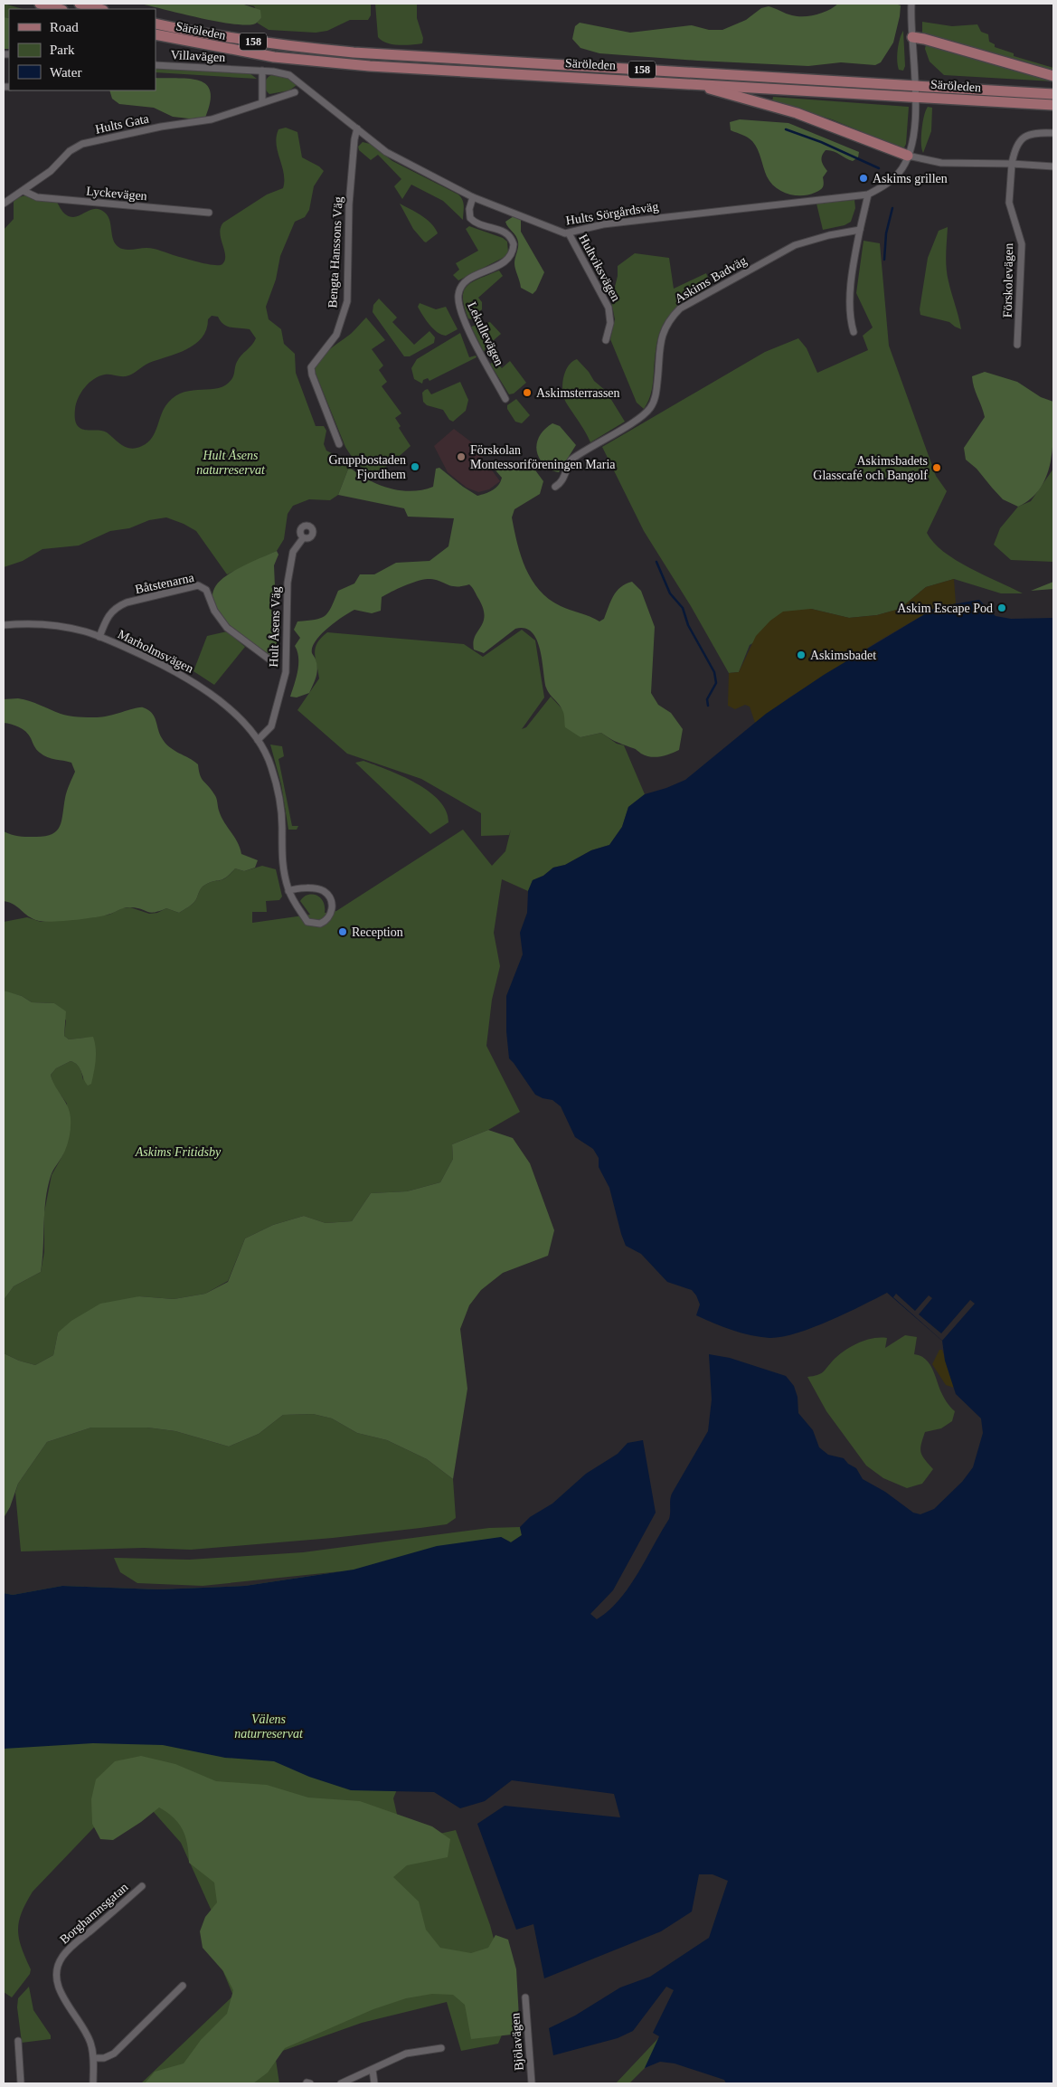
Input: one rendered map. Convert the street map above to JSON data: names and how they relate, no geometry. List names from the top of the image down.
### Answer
{
  "streets": {
    "main road": ["Säröleden", "158"],
    "street": [
      "Villavägen",
      "Hults Gata",
      "Lyckevägen",
      "Hults Sörgårdsväg",
      "Bengta Hanssons Väg",
      "Hultviksvägen",
      "Askims Badväg",
      "Förskolevägen",
      "Lekullevägen",
      "Båtstenarna",
      "Hult Åsens Väg",
      "Marholmsvägen",
      "Borghamnsgatan",
      "Bjölavägen"
    ]
  },
  "crossings": [
    ["Säröleden", "158"],
    ["Villavägen", "Hults Sörgårdsväg"],
    ["Hults Gata", "Lyckevägen"],
    ["Hults Sörgårdsväg", "Bengta Hanssons Väg"],
    ["Hults Sörgårdsväg", "Hultviksvägen"],
    ["Hults Sörgårdsväg", "Lekullevägen"],
    ["Båtstenarna", "Marholmsvägen"],
    ["Hult Åsens Väg", "Marholmsvägen"]
  ],
  "parks": ["Hult Åsens naturreservat", "Askims Fritidsby", "Välens naturreservat"],
  "places": [
    "Askims grillen",
    "Askimsterrassen",
    "Förskolan Montessoriföreningen Maria",
    "Gruppbostaden Fjordhem",
    "Askimsbadets Glasscafé och Bangolf",
    "Askim Escape Pod",
    "Askimsbadet",
    "Reception"
  ],
  "legend": ["Road", "Park", "Water"]
}
